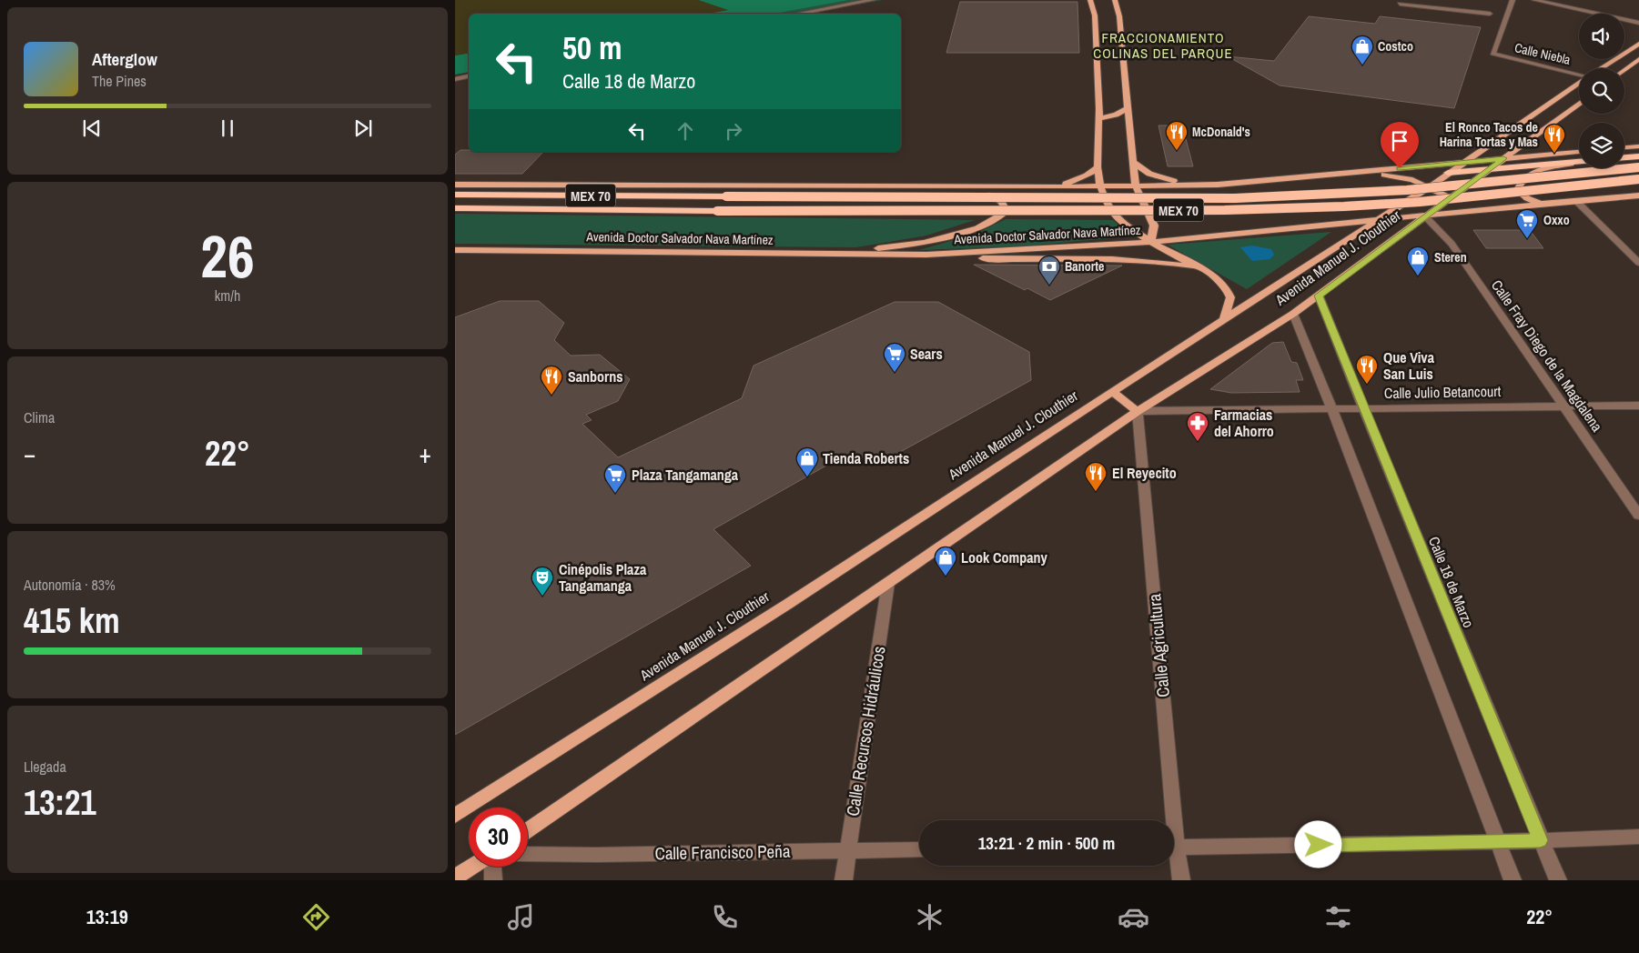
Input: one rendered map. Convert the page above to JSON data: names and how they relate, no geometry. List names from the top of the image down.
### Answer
{
  "streets": {
    "highway": ["MEX 70", "Avenida Doctor Salvador Nava Martínez"],
    "main road": ["Avenida Manuel J. Clouthier"],
    "street": [
      "Calle Niebla",
      "Calle Fray Diego de la Magdalena",
      "Calle Julio Betancourt",
      "Calle 18 de Marzo",
      "Calle Agricultura",
      "Calle Recursos Hidráulicos",
      "Calle Francisco Peña"
    ]
  },
  "crossings": [
    ["Avenida Doctor Salvador Nava Martínez", "Avenida Manuel J. Clouthier"],
    ["Avenida Doctor Salvador Nava Martínez", "Calle Fray Diego de la Magdalena"],
    ["Avenida Manuel J. Clouthier", "Calle Fray Diego de la Magdalena"],
    ["Avenida Manuel J. Clouthier", "Calle Julio Betancourt"],
    ["Avenida Manuel J. Clouthier", "Calle 18 de Marzo"],
    ["Avenida Manuel J. Clouthier", "Calle Agricultura"],
    ["Avenida Manuel J. Clouthier", "Calle Recursos Hidráulicos"],
    ["Calle Fray Diego de la Magdalena", "Calle Julio Betancourt"],
    ["Calle Julio Betancourt", "Calle 18 de Marzo"],
    ["Calle Julio Betancourt", "Calle Agricultura"],
    ["Calle Recursos Hidráulicos", "Calle Francisco Peña"]
  ],
  "districts": ["FRACCIONAMIENTO COLINAS DEL PARQUE"],
  "places": {
    "shop": [
      "Costco",
      "Steren",
      "Tienda Roberts",
      "Look Company"
    ],
    "restaurant": [
      "McDonald's",
      "El Ronco Tacos de Harina Tortas y Mas",
      "Que Viva San Luis",
      "Sanborns",
      "El Reyecito"
    ],
    "supermarket": ["Oxxo", "Sears", "Plaza Tangamanga"],
    "bank": ["Banorte"],
    "pharmacy": ["Farmacias del Ahorro"],
    "theatre": ["Cinépolis Plaza Tangamanga"]
  },
  "page": {
    "turn": ["50 m", "Calle 18 de Marzo"],
    "song": ["Afterglow", "The Pines"],
    "tile": [
      ["26", "km/h"],
      "Clima",
      ["Autonomía · 83%", "415 km"],
      ["Llegada", "13:21"]
    ],
    "heat": ["−", "22°", "+"],
    "limit": "30",
    "trip": "13:21 · 2 min · 500 m",
    "tabs": ["13:19", "22°"]
  }
}
